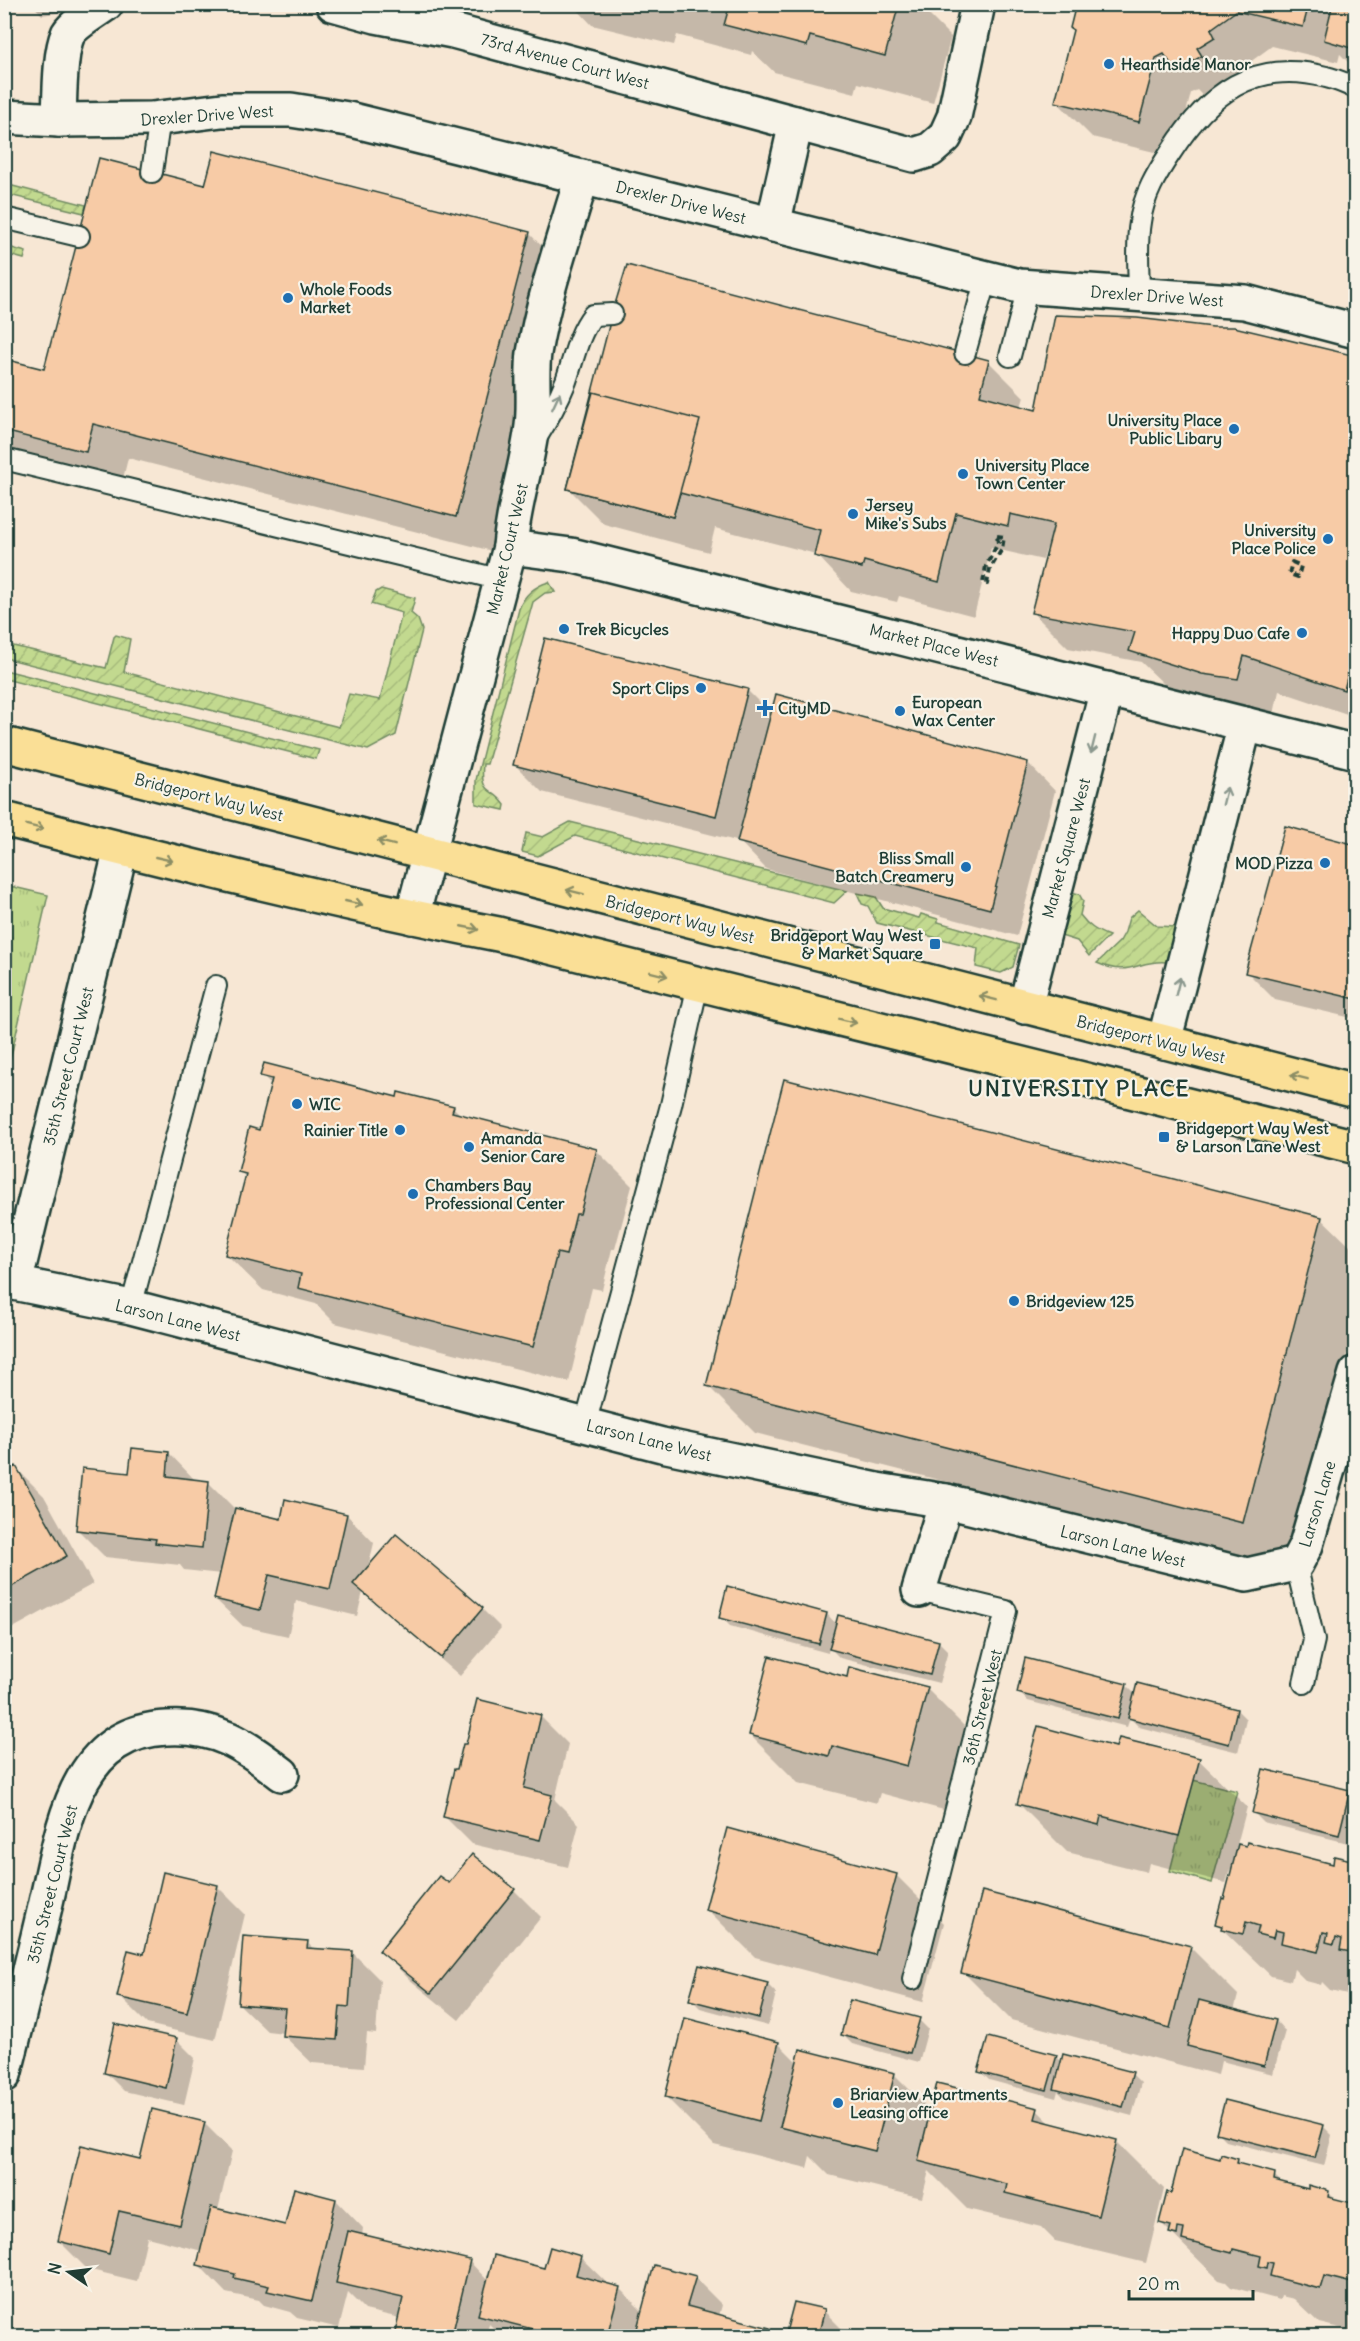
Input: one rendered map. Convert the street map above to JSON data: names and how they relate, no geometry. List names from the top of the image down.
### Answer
{
  "streets": {
    "main road": ["Bridgeport Way West"],
    "street": [
      "73rd Avenue Court West",
      "Drexler Drive West",
      "Market Court West",
      "Market Place West",
      "Market Square West",
      "35th Street Court West",
      "Larson Lane West",
      "Larson Lane",
      "36th Street West"
    ]
  },
  "crossings": [
    ["Drexler Drive West", "Market Court West"],
    ["Market Court West", "Market Place West"],
    ["Market Court West", "Bridgeport Way West"],
    ["Market Place West", "Market Square West"],
    ["Bridgeport Way West", "Market Square West"],
    ["35th Street Court West", "Larson Lane West"],
    ["Larson Lane West", "Larson Lane"],
    ["Larson Lane West", "36th Street West"]
  ],
  "districts": ["UNIVERSITY PLACE"],
  "places": {
    "other": [
      "Hearthside Manor",
      "Whole Foods Market",
      "University Place Public Libary",
      "University Place Town Center",
      "Jersey Mike's Subs",
      "University Place Police",
      "Trek Bicycles",
      "Happy Duo Cafe",
      "Sport Clips",
      "European Wax Center",
      "MOD Pizza",
      "Bliss Small Batch Creamery",
      "WIC",
      "Rainier Title",
      "Amanda Senior Care",
      "Chambers Bay Professional Center",
      "Bridgeview 125",
      "Briarview Apartments Leasing office"
    ],
    "health": ["CityMD"],
    "transit": ["Bridgeport Way West & Market Square", "Bridgeport Way West & Larson Lane West"]
  },
  "scale_bar": "20 m",
  "north": "left"
}
